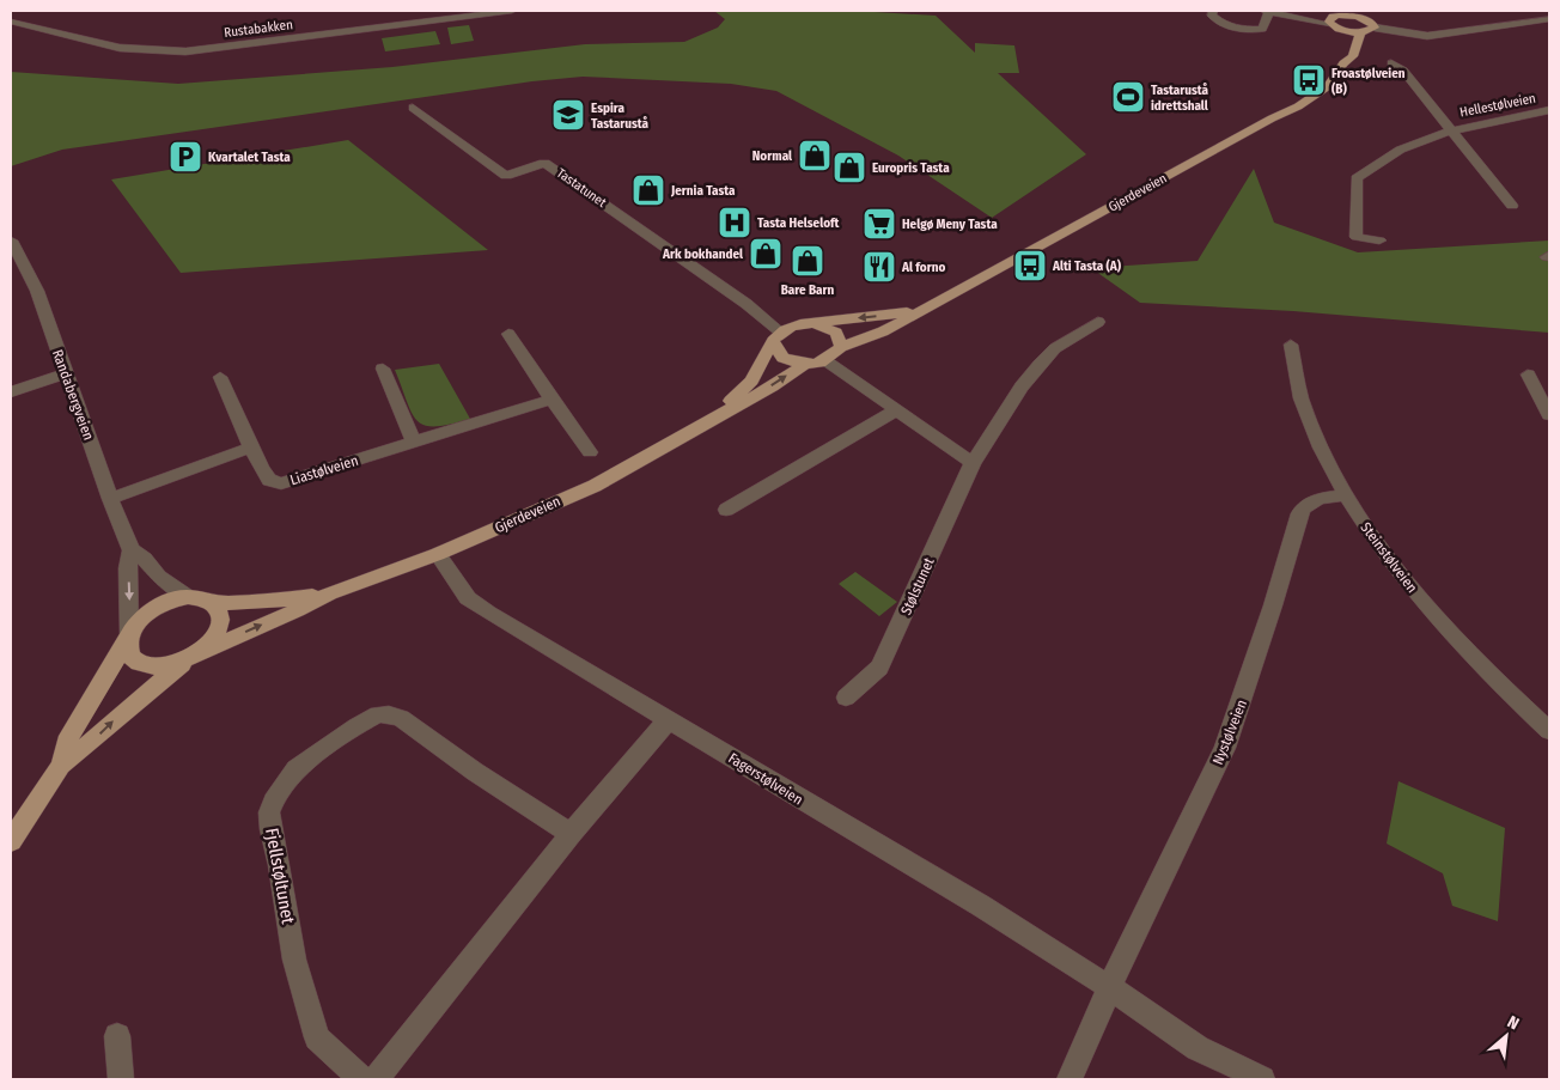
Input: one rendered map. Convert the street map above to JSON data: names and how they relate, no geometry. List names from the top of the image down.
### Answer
{
  "streets": {
    "main road": ["Gjerdeveien"],
    "street": [
      "Rustabakken",
      "Hellestølveien",
      "Tastatunet",
      "Randabergveien",
      "Liastølveien",
      "Steinstølveien",
      "Stølstunet",
      "Nystølveien",
      "Fagerstølveien",
      "Fjellstøltunet"
    ]
  },
  "crossings": [
    ["Gjerdeveien", "Randabergveien"],
    ["Gjerdeveien", "Fagerstølveien"],
    ["Steinstølveien", "Nystølveien"],
    ["Nystølveien", "Fagerstølveien"]
  ],
  "places": {
    "bus stop": ["Froastølveien (B)", "Alti Tasta (A)"],
    "sports": ["Tastarustå idrettshall"],
    "school or university": ["Espira Tastarustå"],
    "shop": [
      "Normal",
      "Europris Tasta",
      "Jernia Tasta",
      "Ark bokhandel",
      "Bare Barn"
    ],
    "parking": ["Kvartalet Tasta"],
    "hospital": ["Tasta Helseloft"],
    "supermarket": ["Helgø Meny Tasta"],
    "restaurant": ["Al forno"]
  },
  "north": "top right"
}
